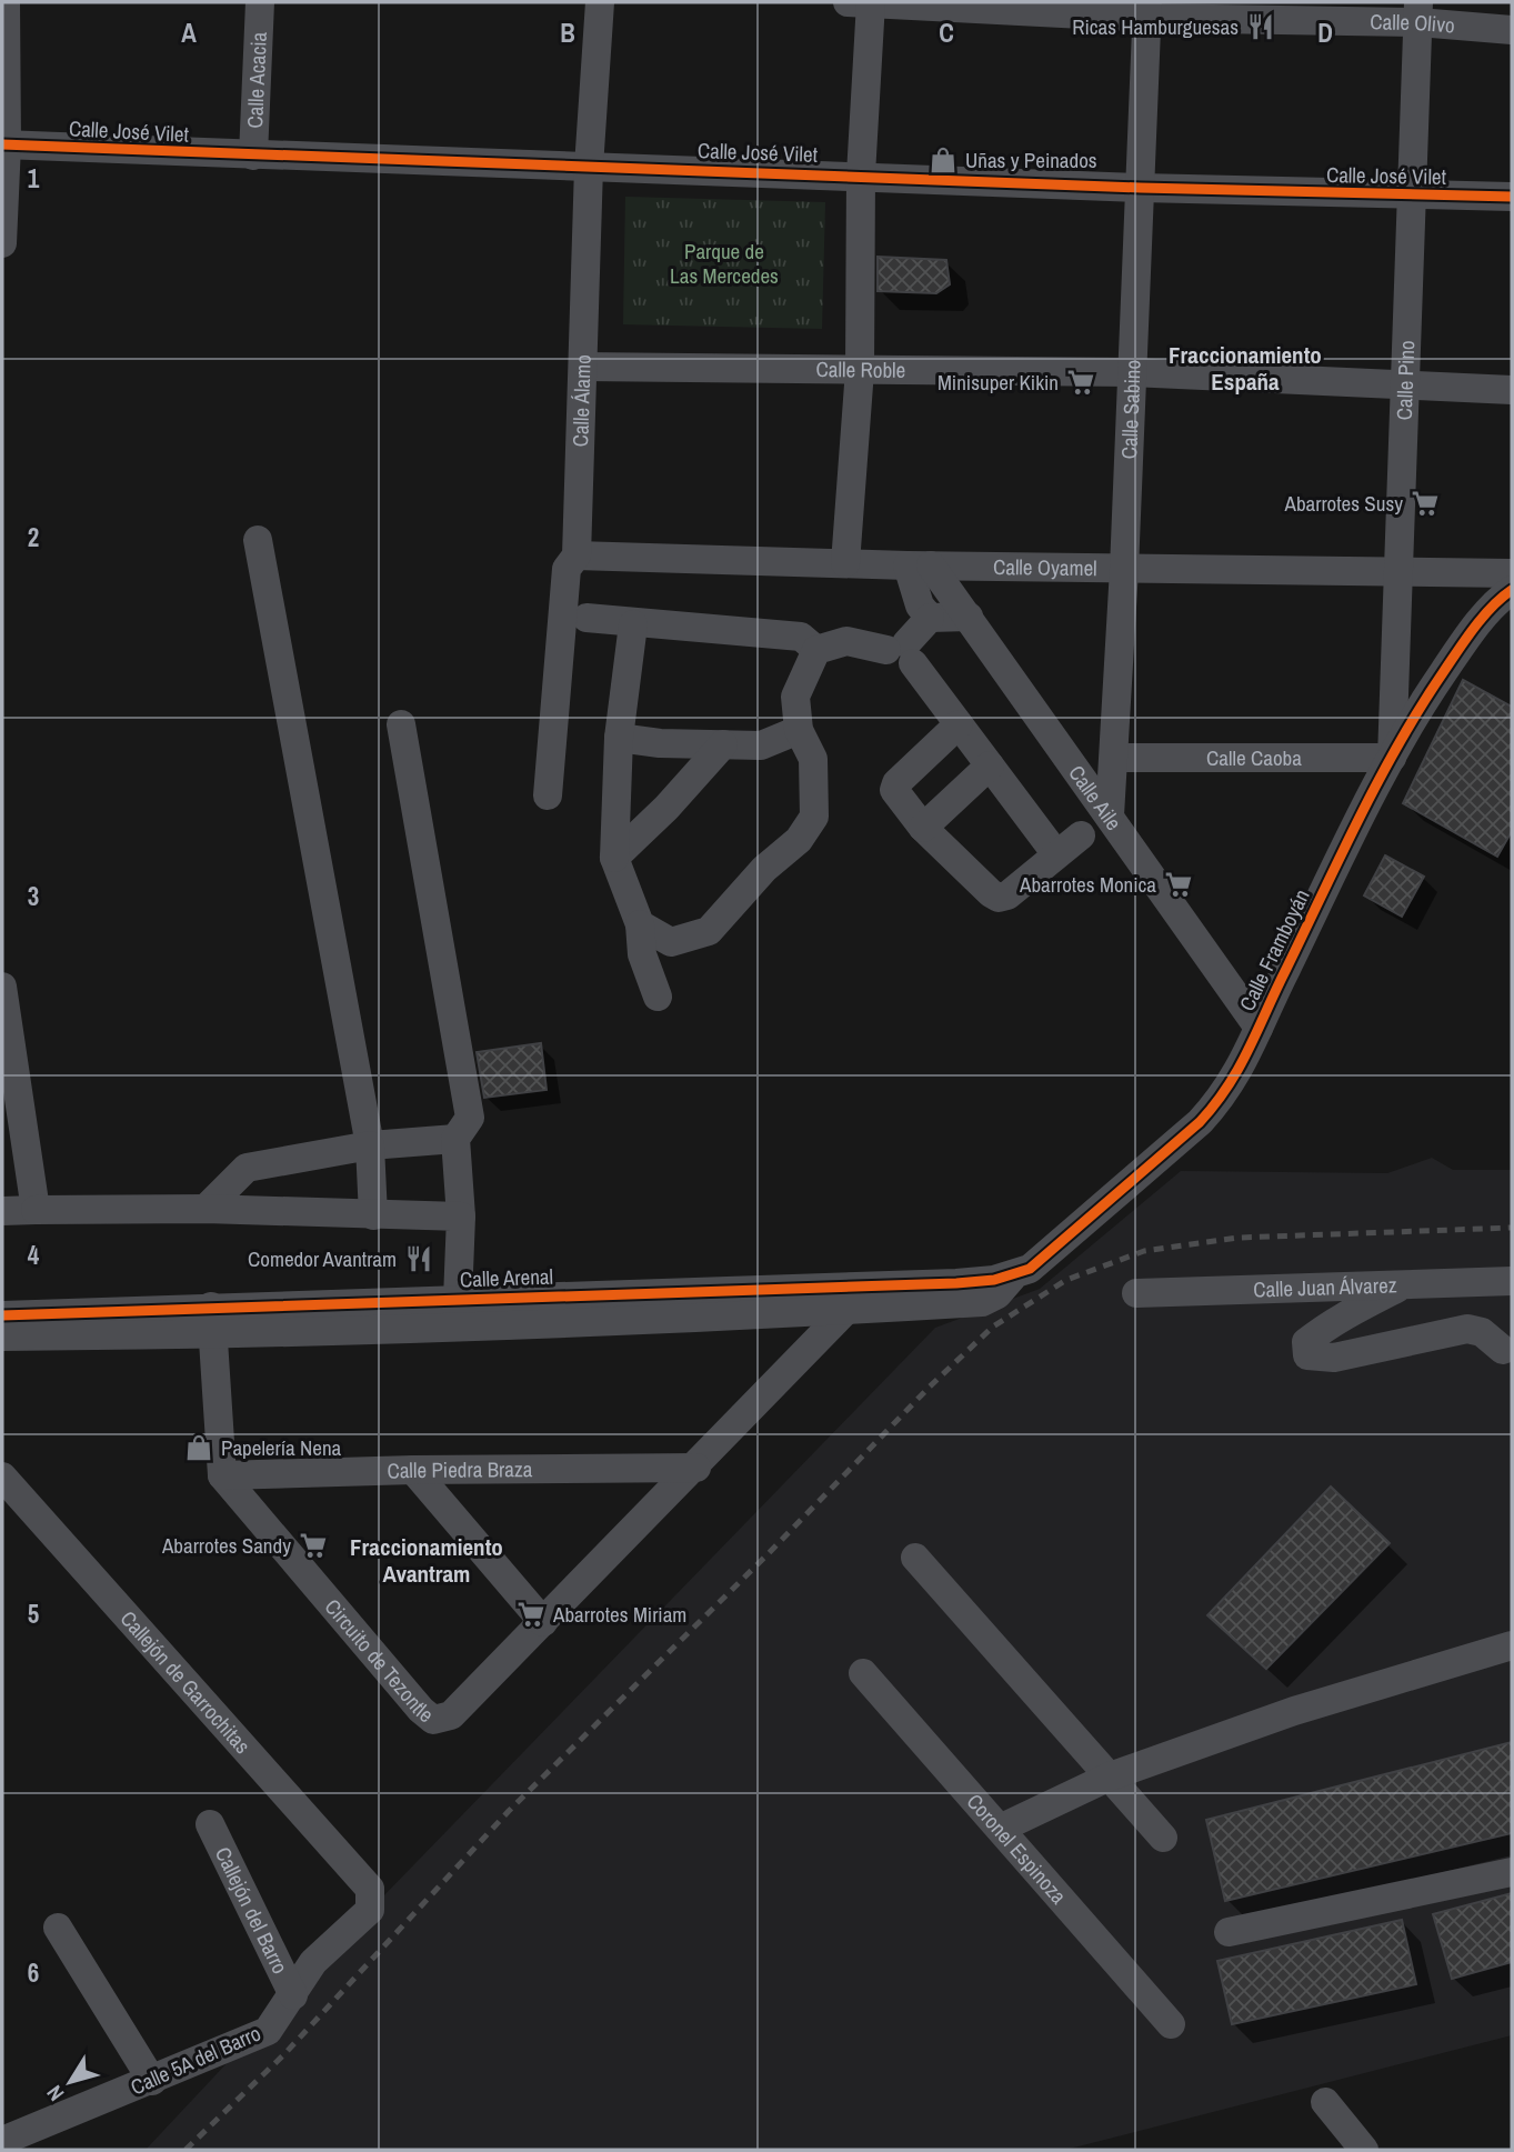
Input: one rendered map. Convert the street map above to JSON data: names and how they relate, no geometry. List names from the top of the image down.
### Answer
{
  "streets": {
    "street": [
      "Calle Olivo",
      "Calle Acacia",
      "Calle José Vilet",
      "Calle Roble",
      "Calle Pino",
      "Calle Álamo",
      "Calle Sabino",
      "Calle Oyamel",
      "Calle Caoba",
      "Calle Aile",
      "Calle Framboyán",
      "Calle Arenal",
      "Calle Juan Álvarez",
      "Calle Piedra Braza",
      "Circuito de Tezontle",
      "Callejón de Garrochitas",
      "Coronel Espinoza",
      "Callejón del Barro",
      "Calle 5A del Barro"
    ]
  },
  "crossings": [
    ["Calle Olivo", "Calle Pino"],
    ["Calle Olivo", "Calle Sabino"],
    ["Calle Acacia", "Calle José Vilet"],
    ["Calle José Vilet", "Calle Pino"],
    ["Calle José Vilet", "Calle Álamo"],
    ["Calle José Vilet", "Calle Sabino"],
    ["Calle Roble", "Calle Pino"],
    ["Calle Roble", "Calle Álamo"],
    ["Calle Roble", "Calle Sabino"],
    ["Calle Pino", "Calle Oyamel"],
    ["Calle Pino", "Calle Caoba"],
    ["Calle Pino", "Calle Framboyán"],
    ["Calle Álamo", "Calle Oyamel"],
    ["Calle Sabino", "Calle Oyamel"],
    ["Calle Sabino", "Calle Caoba"],
    ["Calle Sabino", "Calle Aile"],
    ["Calle Oyamel", "Calle Aile"],
    ["Calle Caoba", "Calle Framboyán"],
    ["Calle Aile", "Calle Framboyán"],
    ["Calle Framboyán", "Calle Arenal"],
    ["Calle Arenal", "Circuito de Tezontle"],
    ["Calle Piedra Braza", "Circuito de Tezontle"],
    ["Callejón de Garrochitas", "Calle 5A del Barro"],
    ["Callejón del Barro", "Calle 5A del Barro"]
  ],
  "districts": ["Fraccionamiento España", "Fraccionamiento Avantram"],
  "parks": ["Parque de Las Mercedes"],
  "places": {
    "restaurant": ["Ricas Hamburguesas", "Comedor Avantram"],
    "shop": ["Uñas y Peinados", "Papelería Nena"],
    "supermarket": [
      "Minisuper Kikin",
      "Abarrotes Susy",
      "Abarrotes Monica",
      "Abarrotes Sandy",
      "Abarrotes Miriam"
    ]
  },
  "north": "bottom left",
  "grid": {
    "columns": [
      "A",
      "B",
      "C",
      "D"
    ],
    "rows": [
      "1",
      "2",
      "3",
      "4",
      "5",
      "6"
    ]
  }
}
